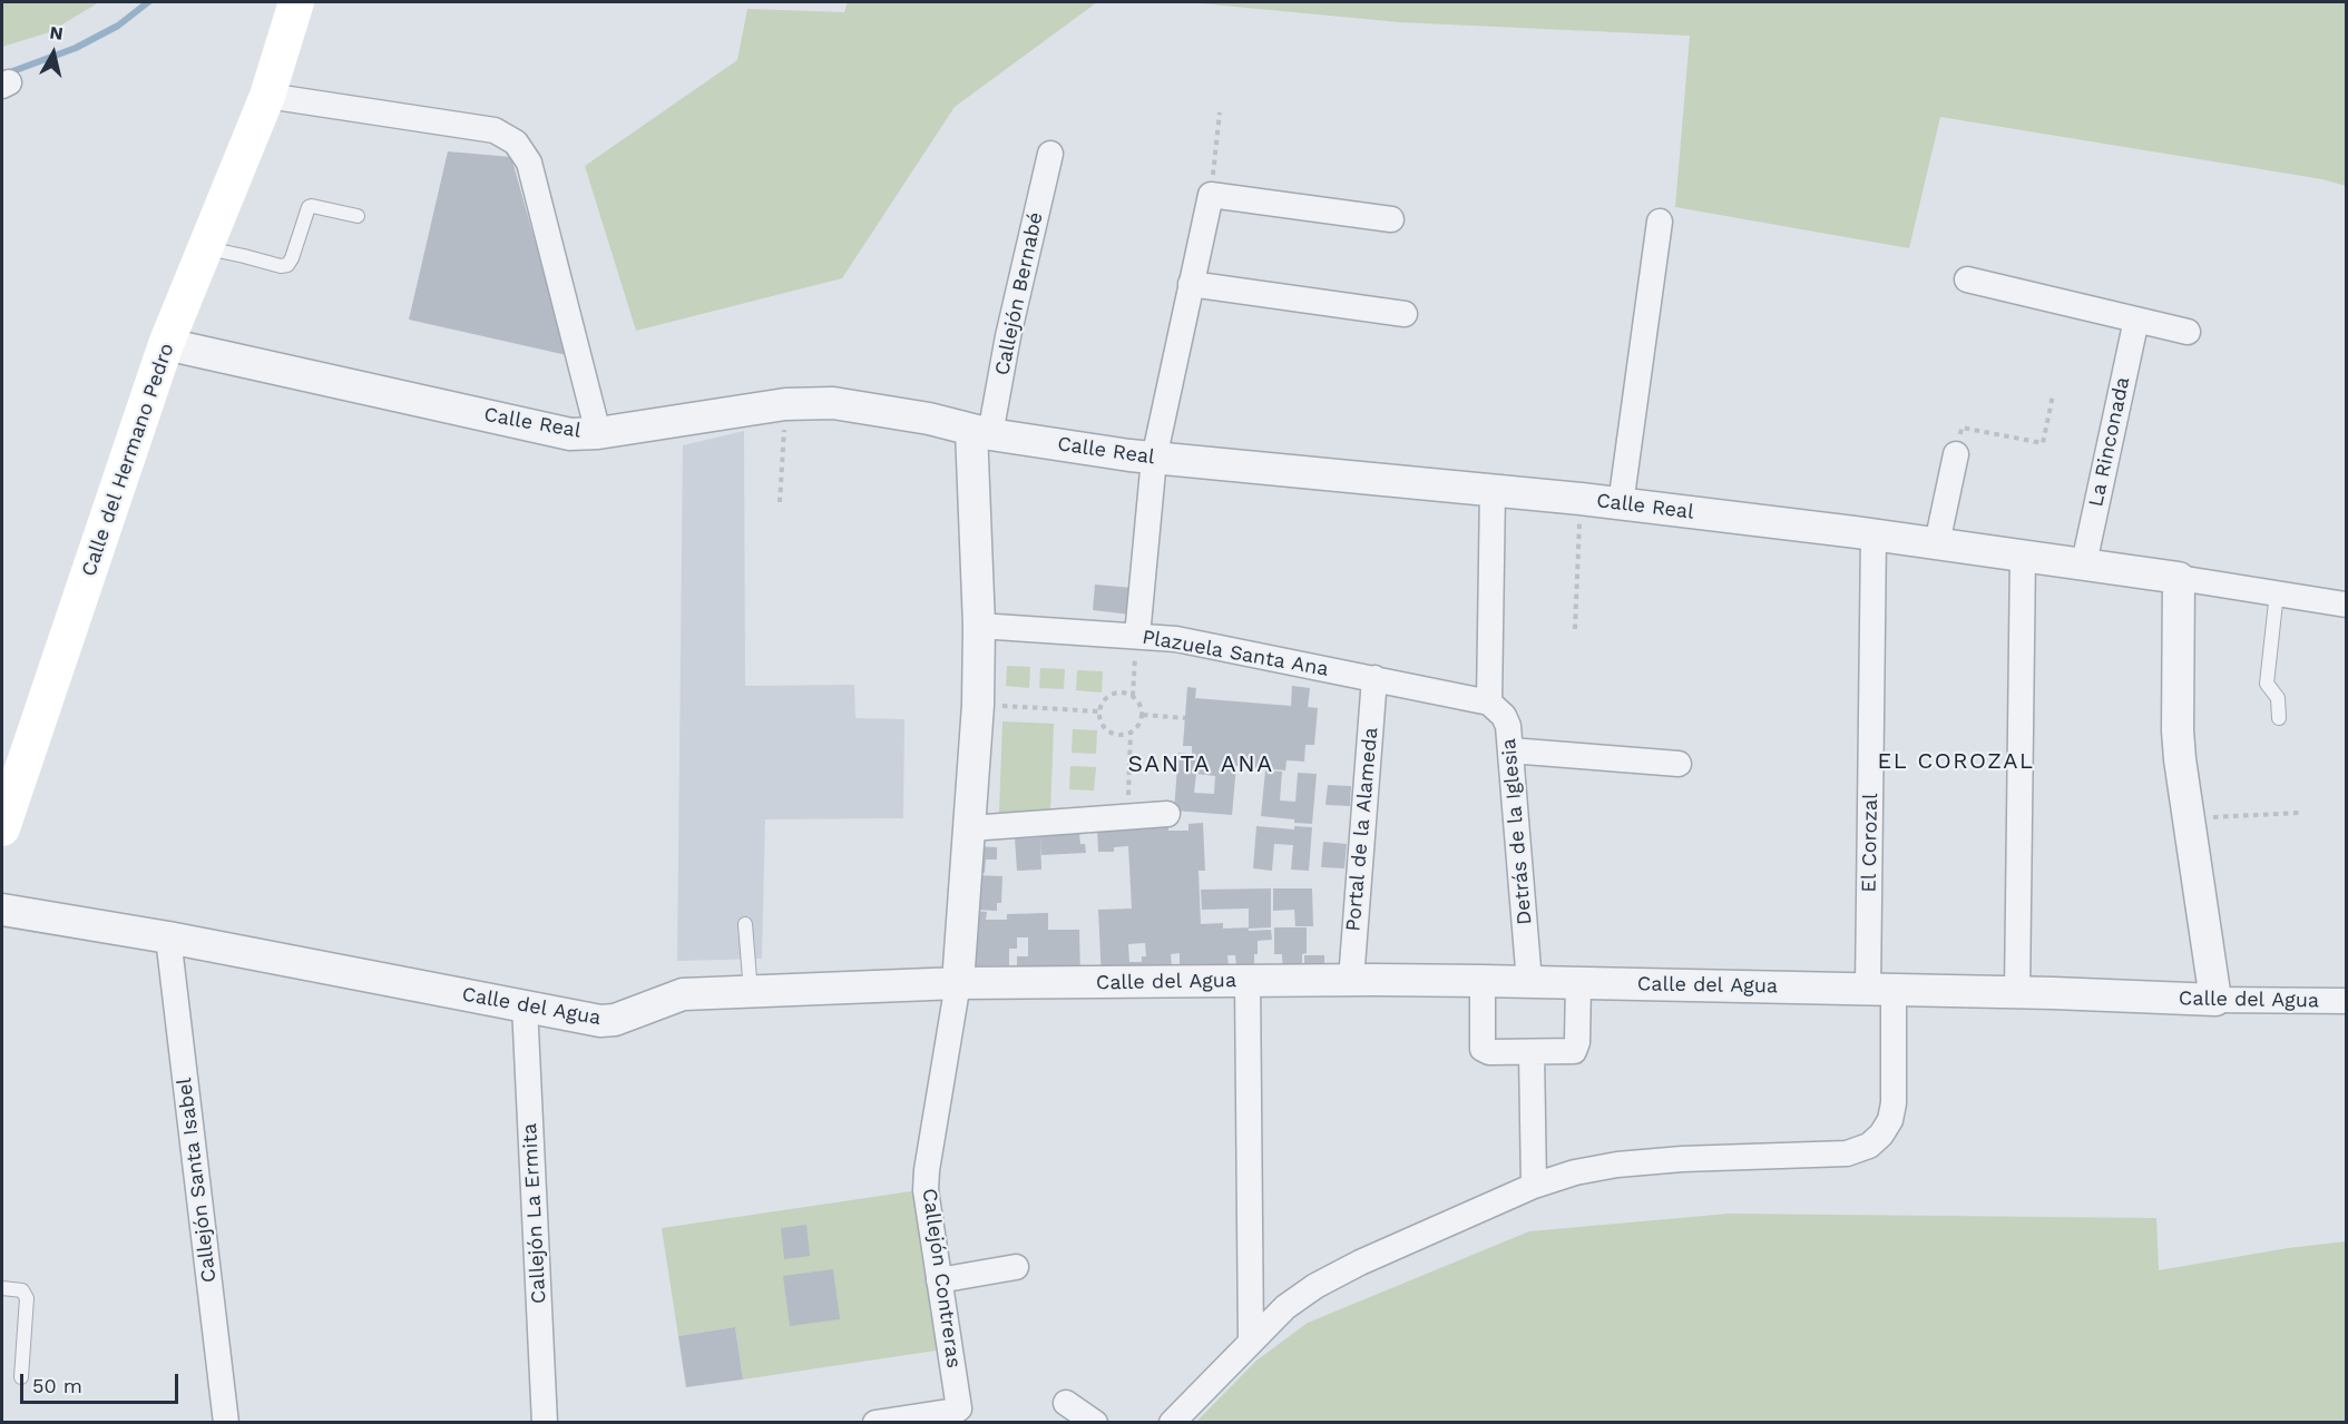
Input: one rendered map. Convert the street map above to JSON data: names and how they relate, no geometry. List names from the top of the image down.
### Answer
{
  "streets": {
    "main road": ["Calle del Hermano Pedro"],
    "street": [
      "Callejón Bernabé",
      "Calle Real",
      "La Rinconada",
      "Plazuela Santa Ana",
      "Portal de la Alameda",
      "Detrás de la Iglesia",
      "El Corozal",
      "Calle del Agua",
      "Callejón Santa Isabel",
      "Callejón La Ermita",
      "Callejón Contreras"
    ]
  },
  "crossings": [
    ["Callejón Bernabé", "Calle Real"],
    ["Calle Real", "La Rinconada"],
    ["Calle Real", "Calle del Hermano Pedro"],
    ["Calle Real", "El Corozal"],
    ["Plazuela Santa Ana", "Portal de la Alameda"],
    ["Plazuela Santa Ana", "Detrás de la Iglesia"],
    ["Portal de la Alameda", "Calle del Agua"],
    ["Detrás de la Iglesia", "Calle del Agua"],
    ["El Corozal", "Calle del Agua"],
    ["Calle del Agua", "Callejón Santa Isabel"],
    ["Calle del Agua", "Callejón La Ermita"],
    ["Calle del Agua", "Callejón Contreras"]
  ],
  "districts": ["EL COROZAL", "SANTA ANA"],
  "scale_bar": "50 m",
  "north": "top"
}
